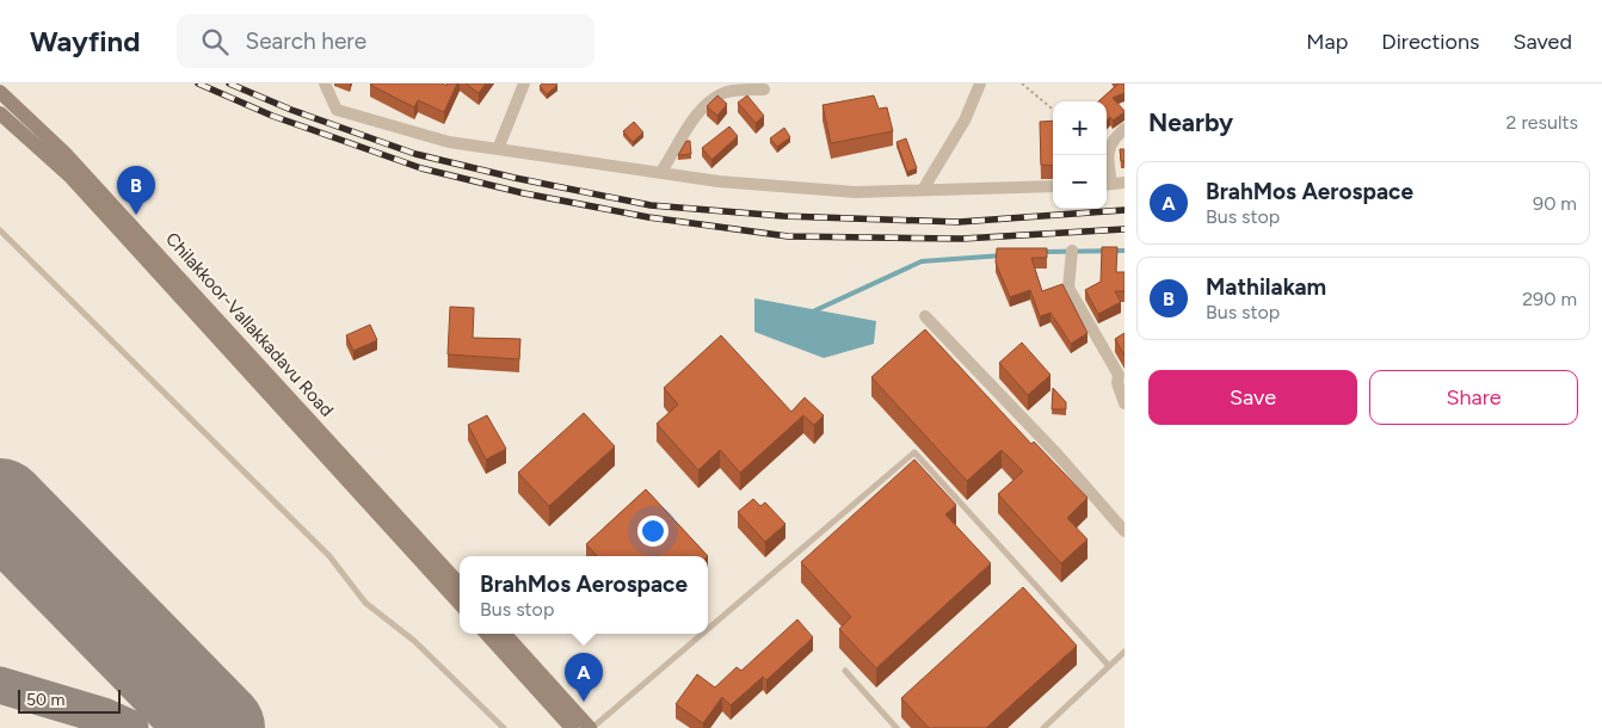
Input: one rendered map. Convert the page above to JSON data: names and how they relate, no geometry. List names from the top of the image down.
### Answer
{
  "streets": {
    "main road": ["Chilakkoor-Vallakkadavu Road"]
  },
  "scale_bar": "50 m",
  "page": {
    "header": "Wayfind",
    "search": "Search here",
    "nav": ["Map", "Directions", "Saved"],
    "heading": ["Nearby", "2 results"],
    "map_buttons": ["+", "−"],
    "list": [
      {
        "mark": "A",
        "name": "BrahMos Aerospace",
        "note": "Bus stop",
        "value": "90 m"
      },
      {
        "mark": "B",
        "name": "Mathilakam",
        "note": "Bus stop",
        "value": "290 m"
      }
    ],
    "pins": ["B", "A"],
    "buttons": ["Save", "Share"],
    "popup": ["BrahMos Aerospace", "Bus stop"],
    "scale": "50 m"
  }
}
